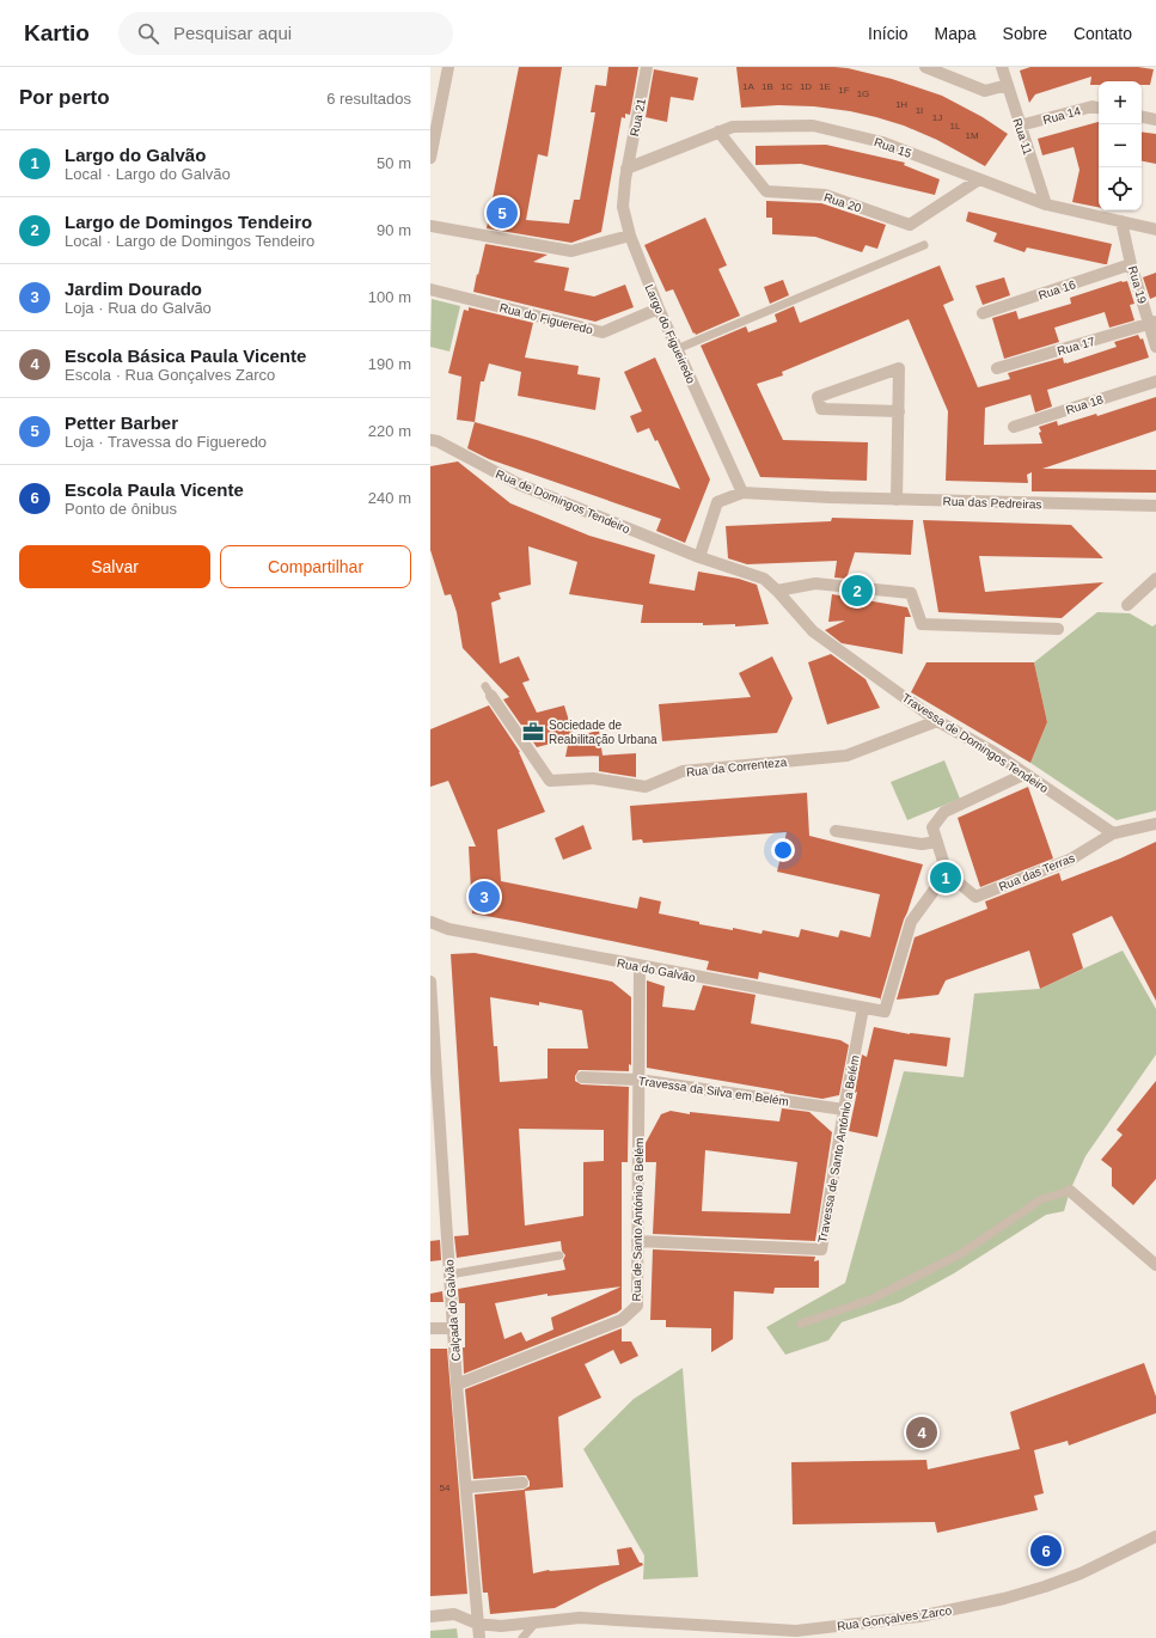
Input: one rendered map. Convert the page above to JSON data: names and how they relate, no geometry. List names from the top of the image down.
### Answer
{
  "streets": {
    "street": [
      "Rua 14",
      "Rua 21",
      "Rua 11",
      "Rua 15",
      "Rua 20",
      "Rua 19",
      "Rua 16",
      "Rua do Figueredo",
      "Largo do Figueiredo",
      "Rua 17",
      "Rua 18",
      "Rua de Domingos Tendeiro",
      "Rua das Pedreiras",
      "Travessa de Domingos Tendeiro",
      "Rua da Correnteza",
      "Rua das Terras",
      "Rua do Galvão",
      "Travessa da Silva em Belém",
      "Travessa de Santo António a Belém",
      "Rua de Santo António a Belém",
      "Calçada do Galvão",
      "Rua Gonçalves Zarco"
    ]
  },
  "crossings": [
    ["Rua 14", "Rua 11"],
    ["Rua 21", "Rua 15"],
    ["Rua 21", "Largo do Figueiredo"],
    ["Rua 11", "Rua 15"],
    ["Rua 15", "Rua 20"],
    ["Rua 15", "Rua 19"],
    ["Rua 15", "Largo do Figueiredo"],
    ["Rua 19", "Rua 16"],
    ["Rua 19", "Rua 17"],
    ["Rua do Figueredo", "Largo do Figueiredo"],
    ["Largo do Figueiredo", "Rua das Pedreiras"],
    ["Rua de Domingos Tendeiro", "Travessa de Domingos Tendeiro"],
    ["Travessa de Domingos Tendeiro", "Rua da Correnteza"],
    ["Travessa de Domingos Tendeiro", "Rua das Terras"],
    ["Rua das Terras", "Rua do Galvão"],
    ["Rua do Galvão", "Travessa de Santo António a Belém"],
    ["Rua do Galvão", "Rua de Santo António a Belém"],
    ["Travessa da Silva em Belém", "Travessa de Santo António a Belém"],
    ["Travessa da Silva em Belém", "Rua de Santo António a Belém"],
    ["Travessa de Santo António a Belém", "Rua de Santo António a Belém"],
    ["Rua de Santo António a Belém", "Calçada do Galvão"],
    ["Calçada do Galvão", "Rua Gonçalves Zarco"]
  ],
  "places": {
    "office": ["Sociedade de Reabilitação Urbana"]
  },
  "house_numbers": [
    "1A",
    "1B",
    "1C",
    "1D",
    "1E",
    "1F",
    "1G",
    "1H",
    "1I",
    "1J",
    "1L",
    "1M",
    "54"
  ],
  "page": {
    "header": "Kartio",
    "search": "Pesquisar aqui",
    "nav": [
      "Início",
      "Mapa",
      "Sobre",
      "Contato"
    ],
    "heading": ["Por perto", "6 resultados"],
    "map_buttons": ["+", "−"],
    "list": [
      {
        "mark": "1",
        "name": "Largo do Galvão",
        "note": "Local · Largo do Galvão",
        "value": "50 m"
      },
      {
        "mark": "2",
        "name": "Largo de Domingos Tendeiro",
        "note": "Local · Largo de Domingos Tendeiro",
        "value": "90 m"
      },
      {
        "mark": "3",
        "name": "Jardim Dourado",
        "note": "Loja · Rua do Galvão",
        "value": "100 m"
      },
      {
        "mark": "4",
        "name": "Escola Básica Paula Vicente",
        "note": "Escola · Rua Gonçalves Zarco",
        "value": "190 m"
      },
      {
        "mark": "5",
        "name": "Petter Barber",
        "note": "Loja · Travessa do Figueredo",
        "value": "220 m"
      },
      {
        "mark": "6",
        "name": "Escola Paula Vicente",
        "note": "Ponto de ônibus",
        "value": "240 m"
      }
    ],
    "pins": [
      "5",
      "2",
      "1",
      "3",
      "4",
      "6"
    ],
    "buttons": ["Salvar", "Compartilhar"]
  }
}
